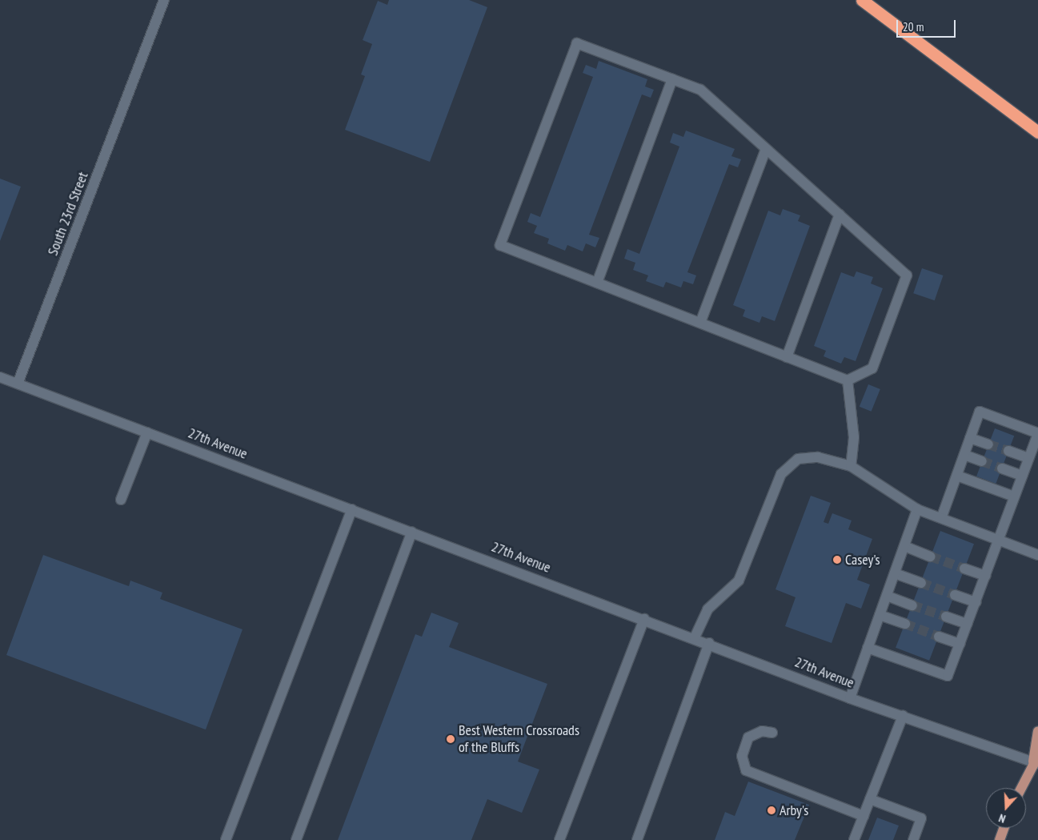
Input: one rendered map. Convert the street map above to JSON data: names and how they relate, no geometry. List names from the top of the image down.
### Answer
{
  "streets": {
    "street": ["South 23rd Street", "27th Avenue"]
  },
  "crossings": [
    ["South 23rd Street", "27th Avenue"]
  ],
  "places": ["Casey's", "Best Western Crossroads of the Bluffs", "Arby's"],
  "scale_bar": "20 m",
  "north": "bottom"
}
